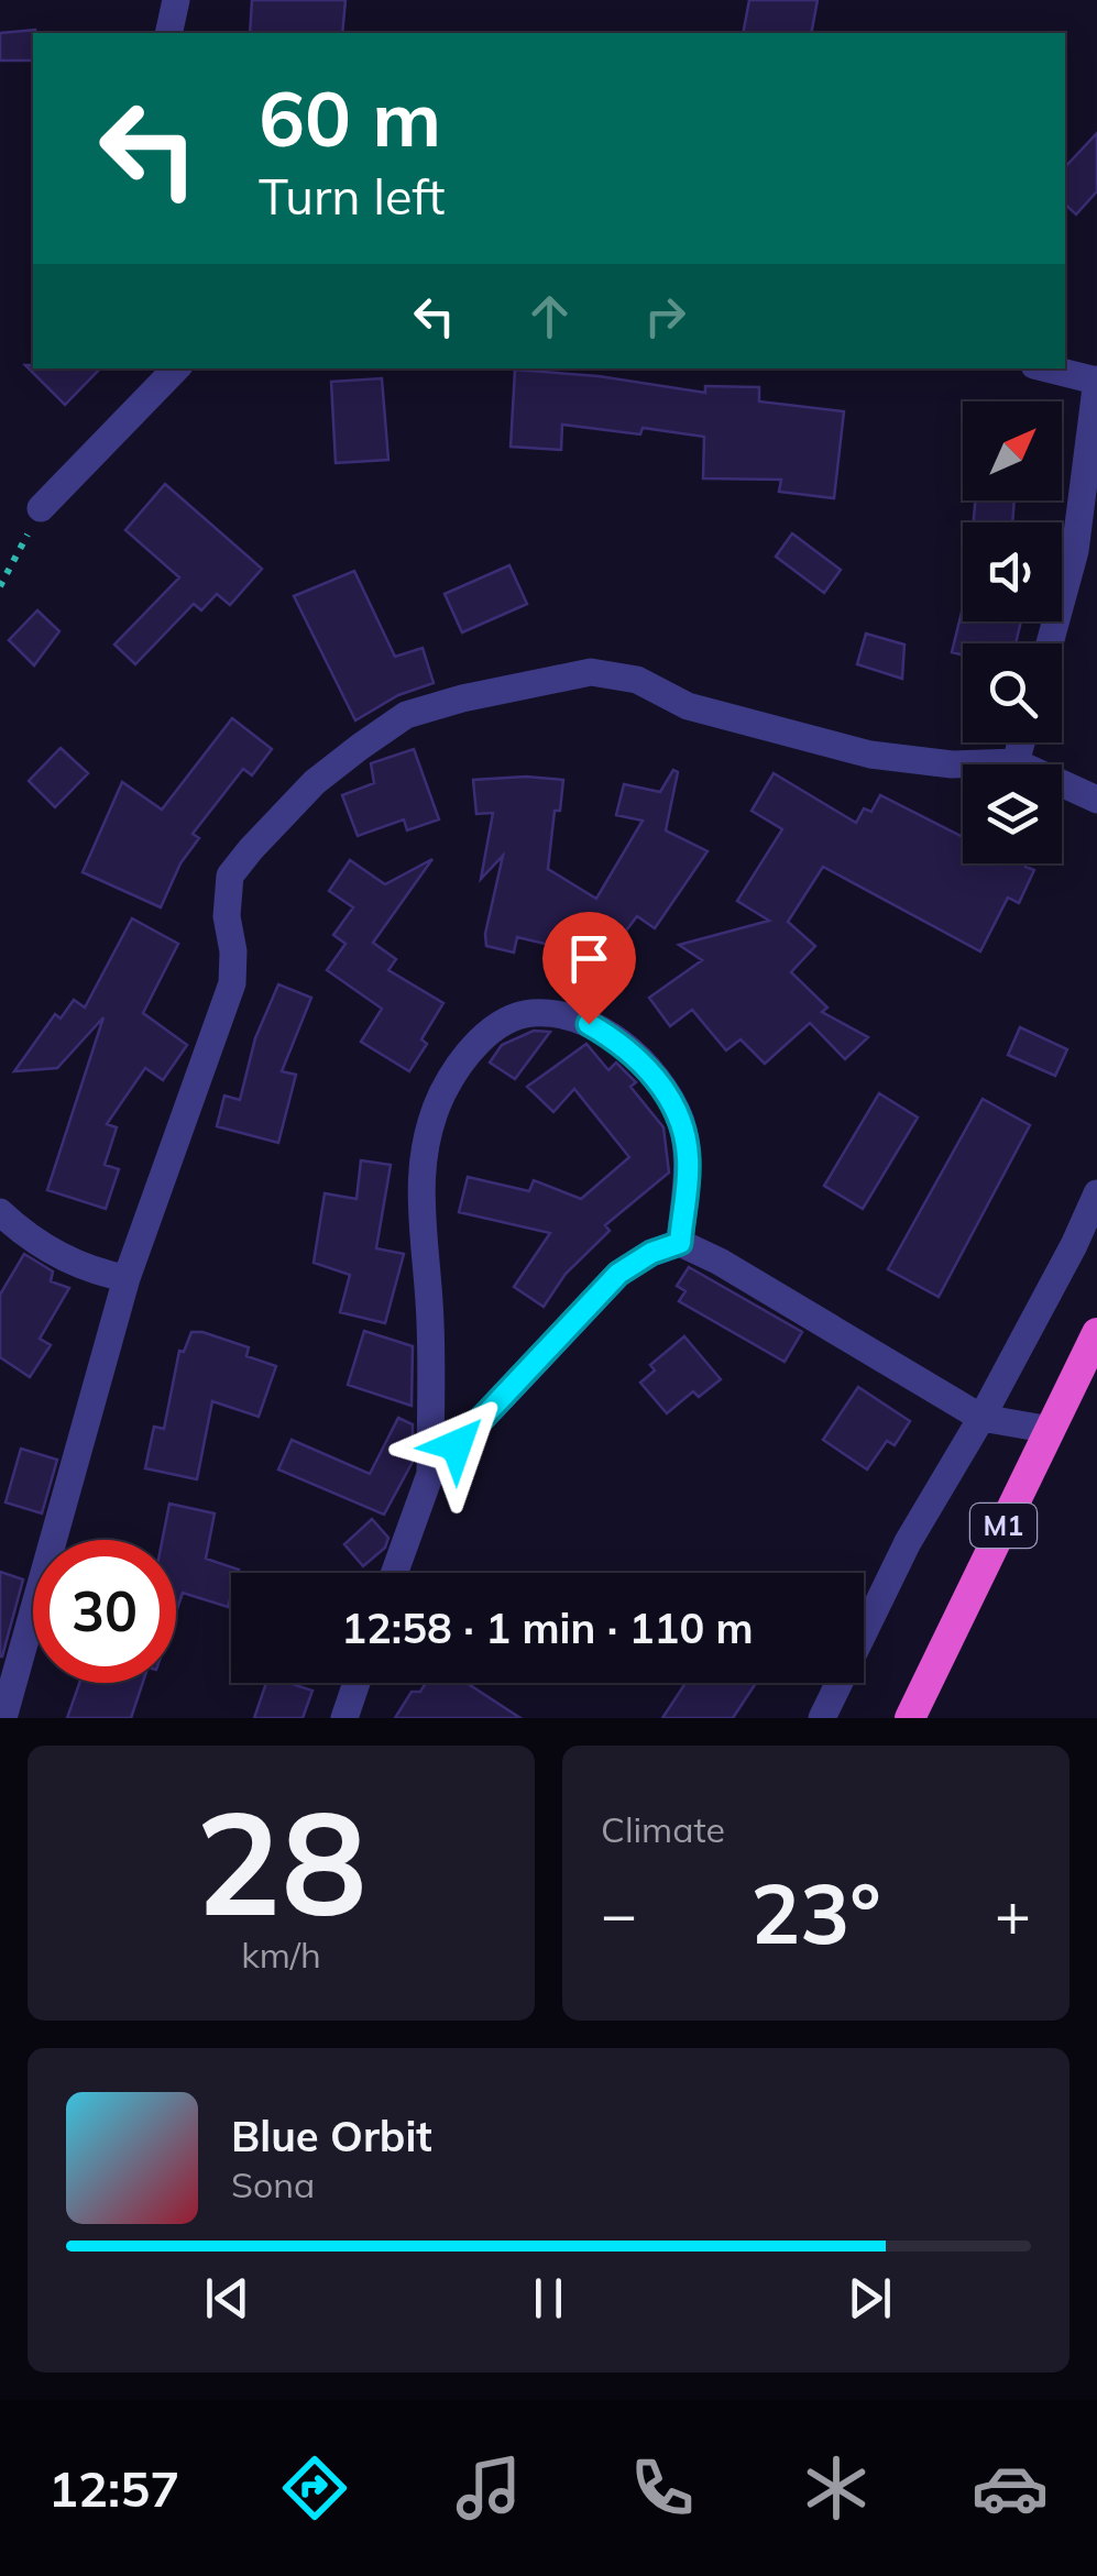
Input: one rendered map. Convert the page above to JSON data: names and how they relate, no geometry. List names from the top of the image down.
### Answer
{
  "streets": {
    "highway": ["M1"]
  },
  "north": "top right",
  "page": {
    "turn": ["60 m", "Turn left"],
    "limit": "30",
    "trip": "12:58 · 1 min · 110 m",
    "tile": [
      ["28", "km/h"],
      "Climate"
    ],
    "heat": ["−", "23°", "+"],
    "song": ["Blue Orbit", "Sona"],
    "tabs": "12:57"
  }
}
